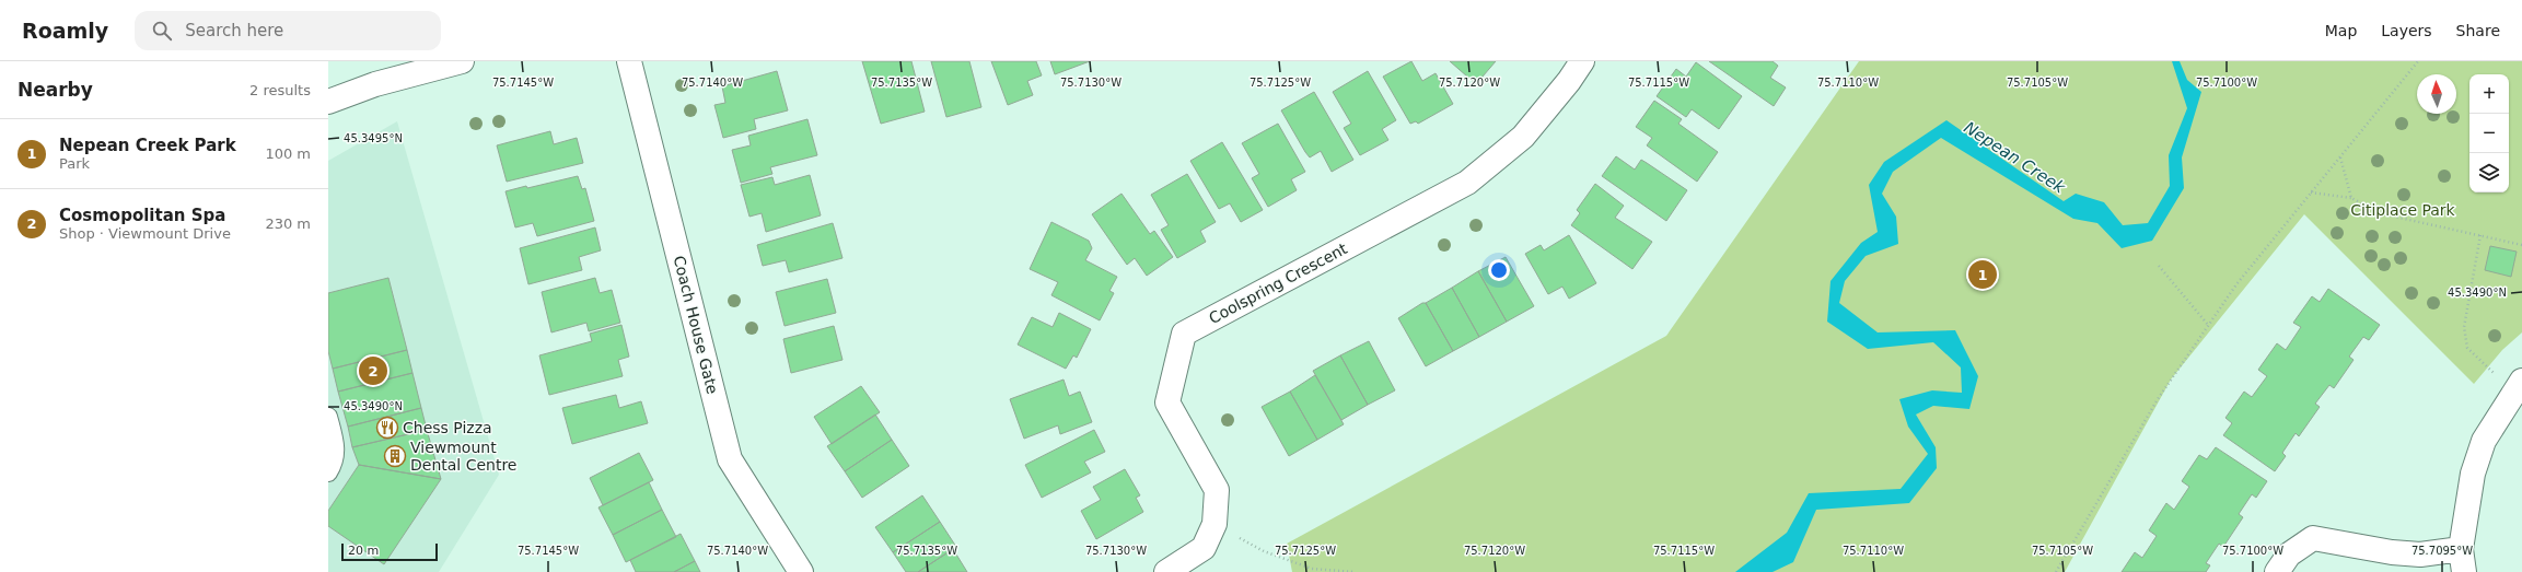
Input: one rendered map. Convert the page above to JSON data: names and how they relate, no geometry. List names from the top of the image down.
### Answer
{
  "streets": {
    "street": ["Coolspring Crescent", "Coach House Gate"]
  },
  "water": ["Nepean Creek"],
  "parks": ["Citiplace Park"],
  "places": {
    "restaurant": ["Chess Pizza"],
    "building": ["Viewmount Dental Centre"]
  },
  "scale_bar": "20 m",
  "north": "top",
  "page": {
    "header": "Roamly",
    "search": "Search here",
    "nav": ["Map", "Layers", "Share"],
    "heading": ["Nearby", "2 results"],
    "map_buttons": ["+", "−"],
    "list": [
      {
        "mark": "1",
        "name": "Nepean Creek Park",
        "note": "Park",
        "value": "100 m"
      },
      {
        "mark": "2",
        "name": "Cosmopolitan Spa",
        "note": "Shop · Viewmount Drive",
        "value": "230 m"
      }
    ],
    "pins": ["1", "2"],
    "scale": "20 m"
  },
  "coordinates": [
    "75.7145°W",
    "75.7140°W",
    "75.7135°W",
    "75.7130°W",
    "75.7125°W",
    "75.7120°W",
    "75.7115°W",
    "75.7110°W",
    "75.7105°W",
    "75.7100°W",
    "45.3495°N",
    "45.3490°N",
    "75.7095°W"
  ]
}
